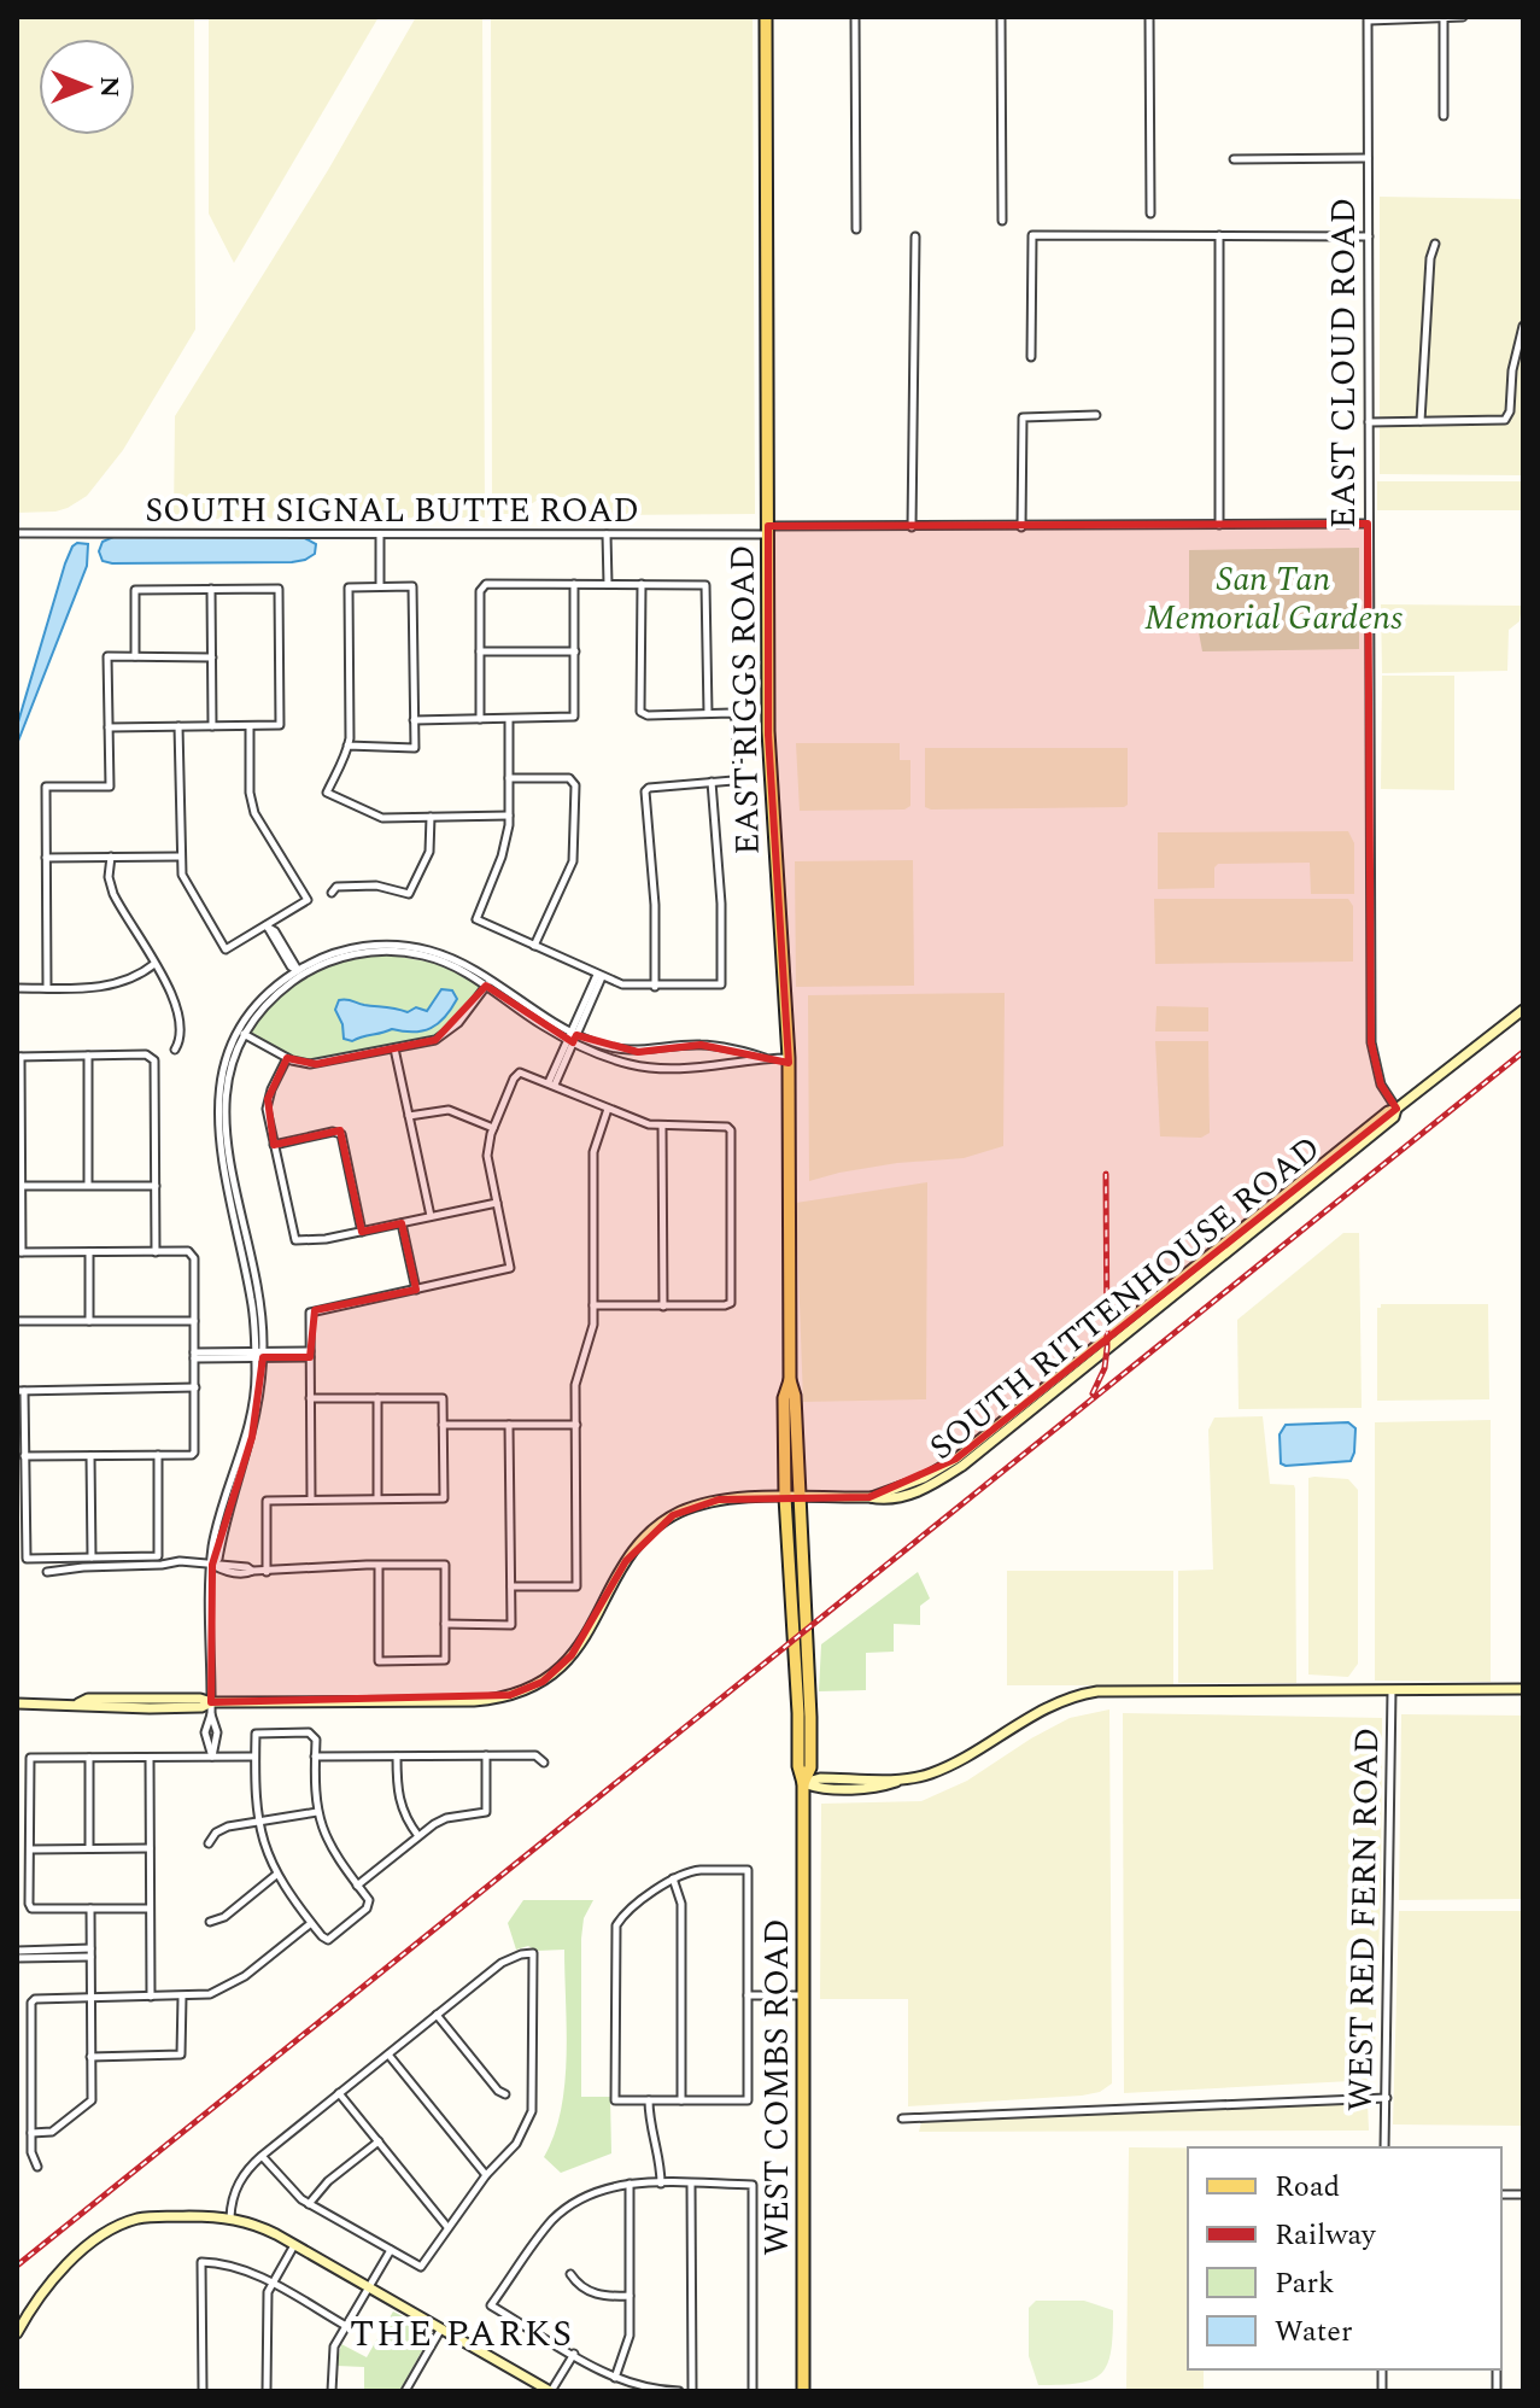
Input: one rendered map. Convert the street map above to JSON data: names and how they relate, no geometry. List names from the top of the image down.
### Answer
{
  "streets": {
    "main road": ["EAST RIGGS ROAD", "SOUTH RITTENHOUSE ROAD", "WEST COMBS ROAD"],
    "street": ["EAST CLOUD ROAD", "SOUTH SIGNAL BUTTE ROAD", "WEST RED FERN ROAD"]
  },
  "crossings": [
    ["EAST CLOUD ROAD", "SOUTH SIGNAL BUTTE ROAD"],
    ["EAST CLOUD ROAD", "SOUTH RITTENHOUSE ROAD"],
    ["SOUTH SIGNAL BUTTE ROAD", "EAST RIGGS ROAD"],
    ["EAST RIGGS ROAD", "SOUTH RITTENHOUSE ROAD"],
    ["EAST RIGGS ROAD", "WEST COMBS ROAD"],
    ["SOUTH RITTENHOUSE ROAD", "WEST COMBS ROAD"]
  ],
  "districts": ["THE PARKS"],
  "parks": ["San Tan Memorial Gardens"],
  "legend": [
    "Road",
    "Railway",
    "Park",
    "Water"
  ],
  "north": "right"
}
